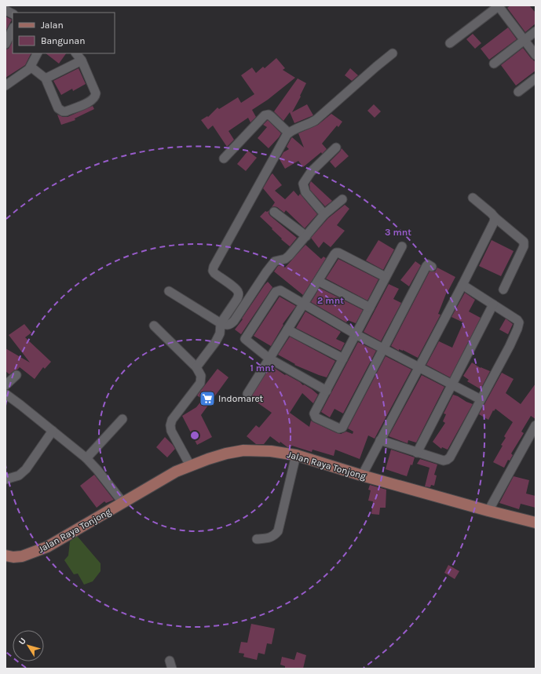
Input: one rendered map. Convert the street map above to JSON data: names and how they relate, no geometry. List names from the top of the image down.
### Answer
{
  "streets": {
    "main road": ["Jalan Raya Tonjong"]
  },
  "places": {
    "supermarket": ["Indomaret"]
  },
  "legend": ["Jalan", "Bangunan"],
  "north": "top left",
  "rings": ["3 mnt", "2 mnt", "1 mnt"]
}
